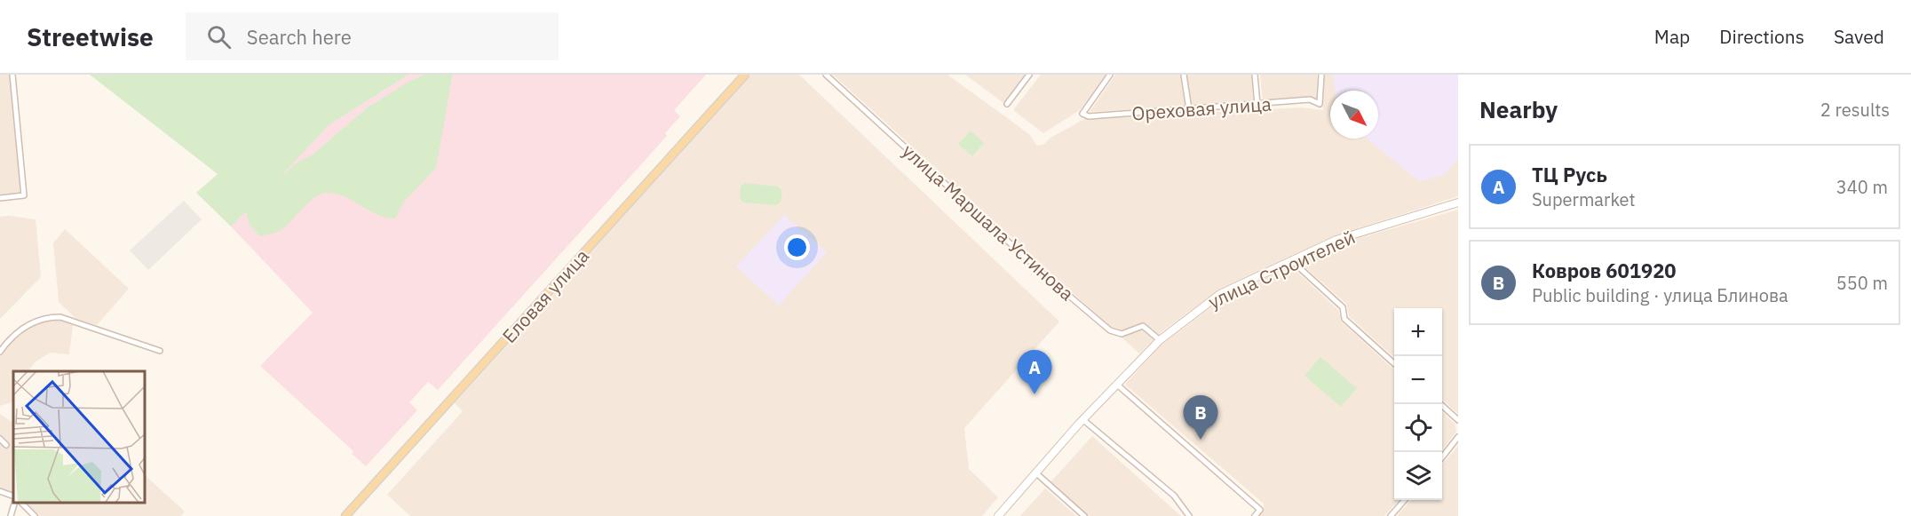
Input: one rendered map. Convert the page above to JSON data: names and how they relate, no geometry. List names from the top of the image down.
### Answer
{
  "streets": {
    "main road": ["улица Строителей", "Еловая улица"],
    "street": ["Ореховая улица", "улица Маршала Устинова"]
  },
  "crossings": [
    ["улица Маршала Устинова", "улица Строителей"]
  ],
  "north": "bottom right",
  "page": {
    "header": "Streetwise",
    "search": "Search here",
    "nav": ["Map", "Directions", "Saved"],
    "heading": ["Nearby", "2 results"],
    "list": [
      {
        "mark": "A",
        "name": "ТЦ Русь",
        "note": "Supermarket",
        "value": "340 m"
      },
      {
        "mark": "B",
        "name": "Ковров 601920",
        "note": "Public building · улица Блинова",
        "value": "550 m"
      }
    ],
    "map_buttons": ["+", "−"],
    "pins": ["A", "B"]
  }
}
